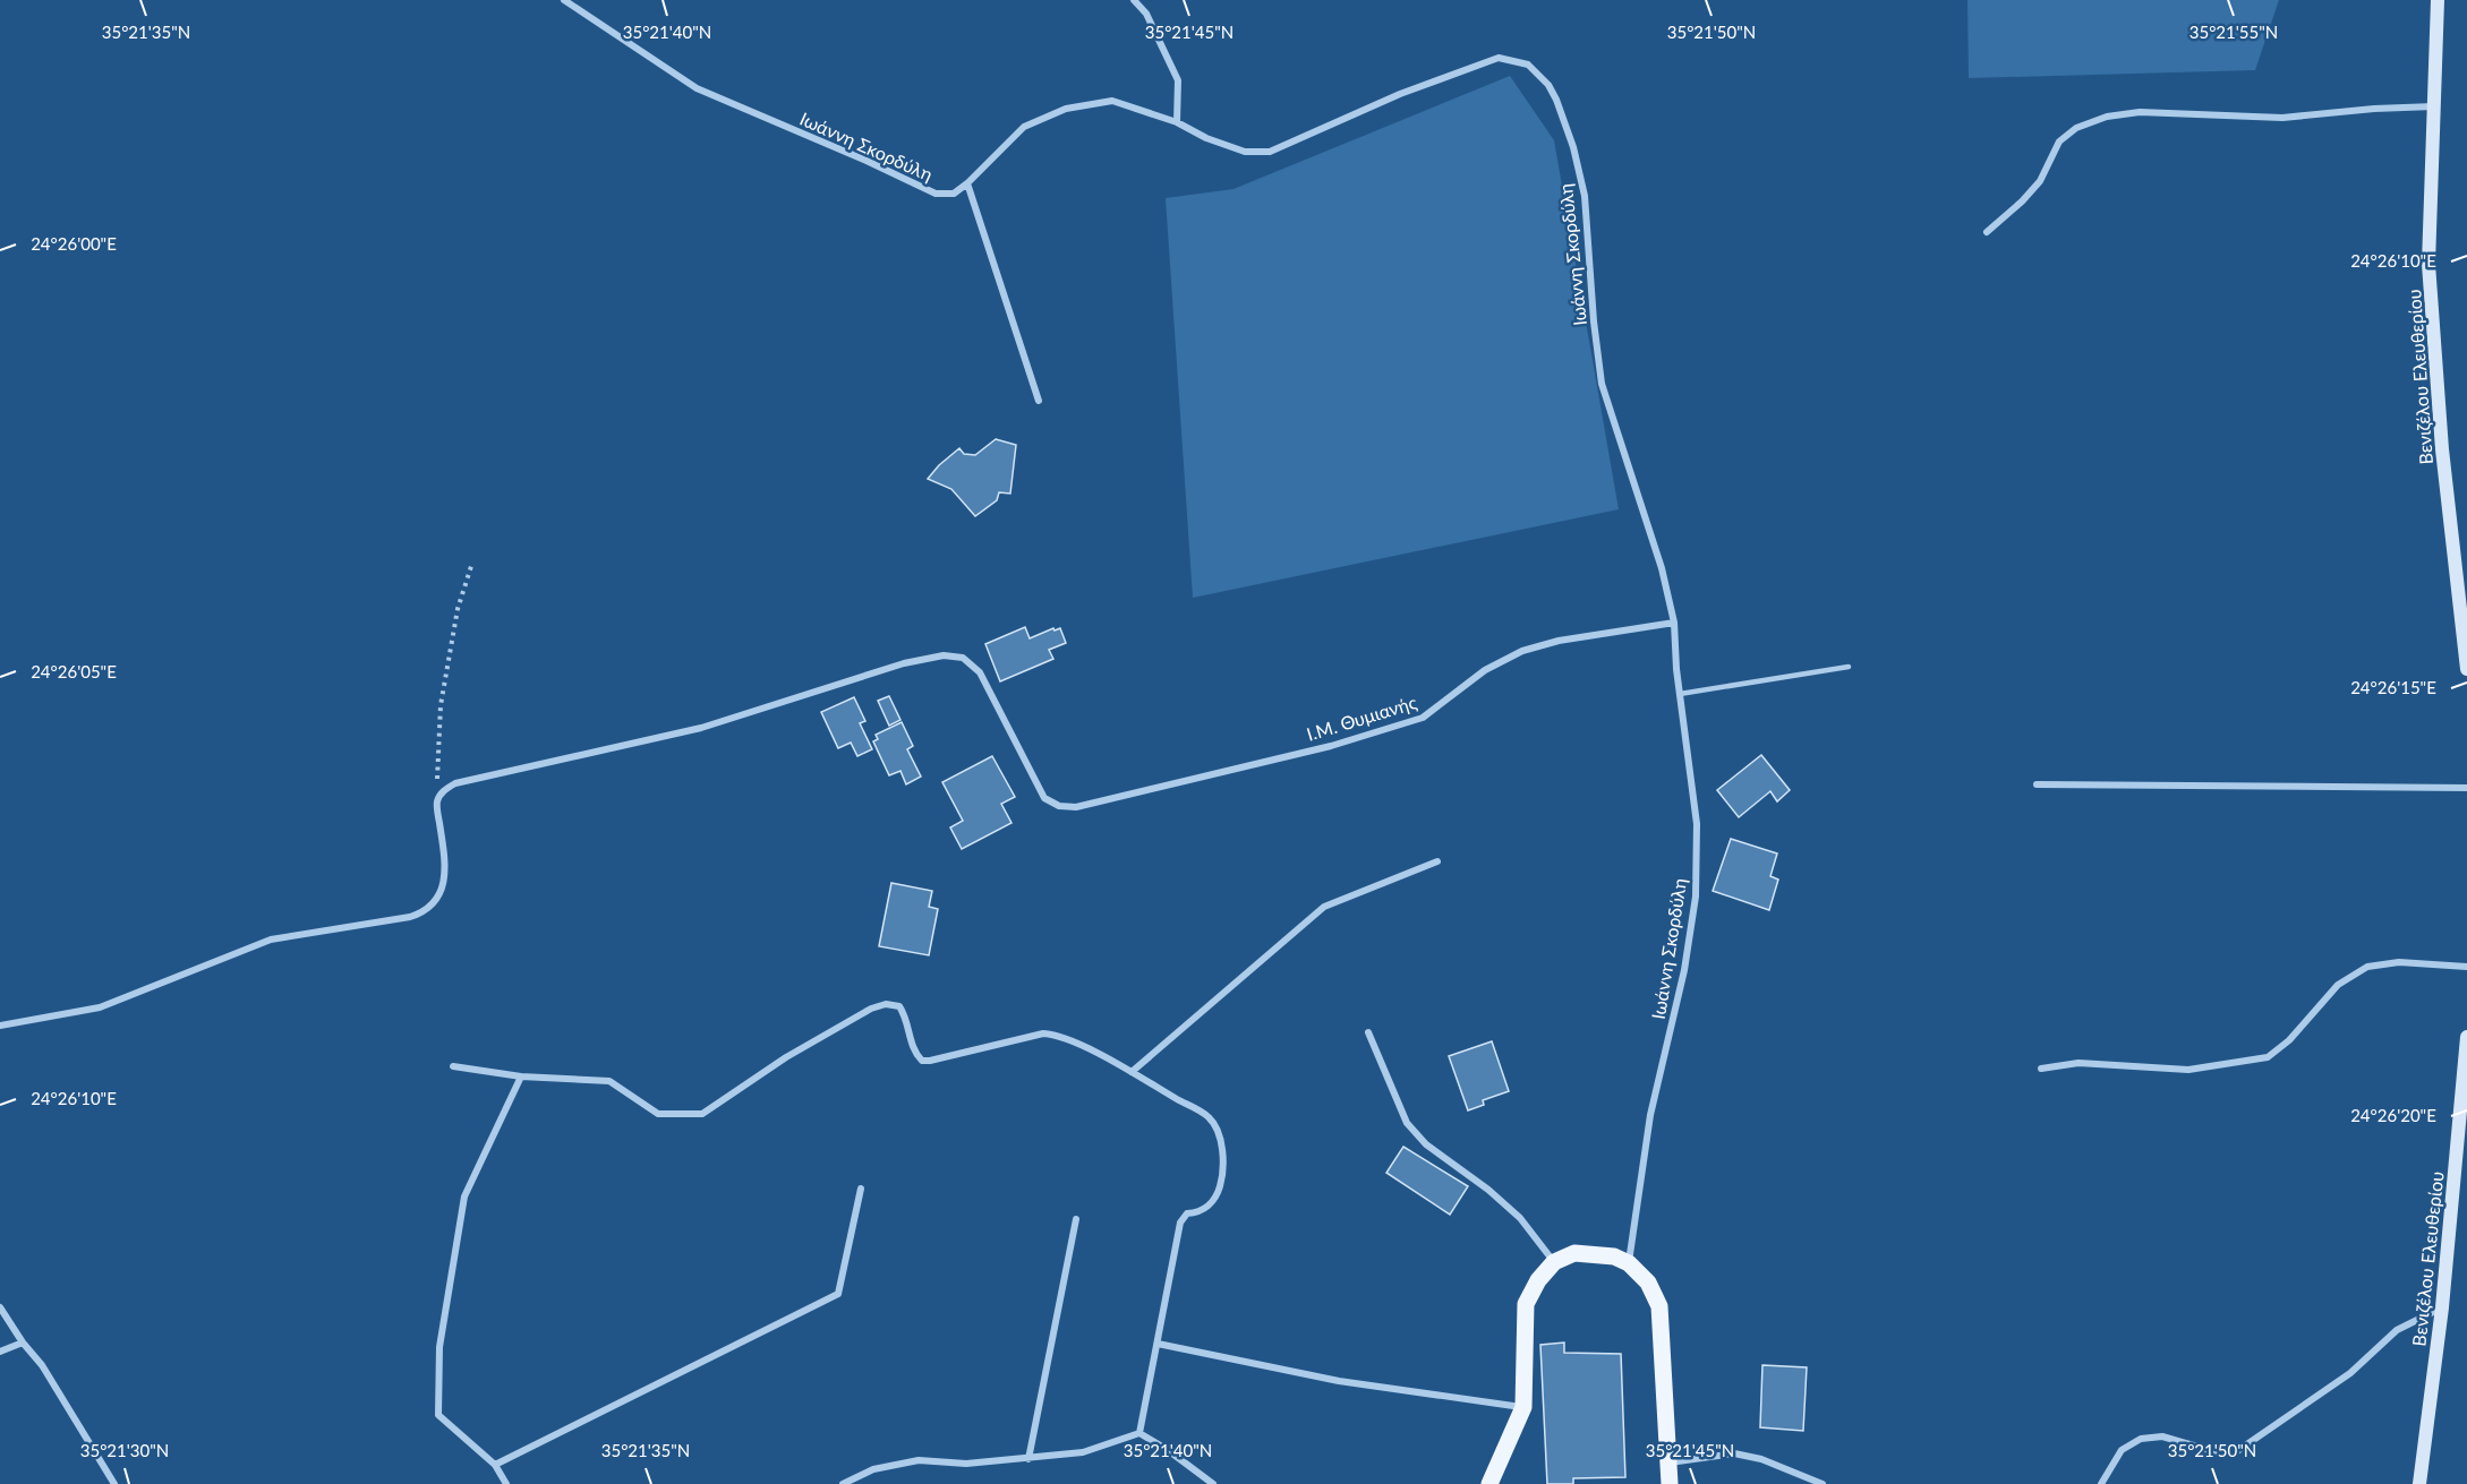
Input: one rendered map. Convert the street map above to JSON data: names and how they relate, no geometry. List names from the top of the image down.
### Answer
{
  "streets": {
    "street": ["Ιωάννη Σκορδύλη", "Βενιζέλου Ελευθερίου", "Ι.Μ. Θυμιανής"]
  },
  "crossings": [
    ["Ιωάννη Σκορδύλη", "Ι.Μ. Θυμιανής"]
  ],
  "coordinates": [
    "35°21'35\"N",
    "35°21'40\"N",
    "35°21'45\"N",
    "35°21'50\"N",
    "35°21'55\"N",
    "24°26'00\"E",
    "24°26'10\"E",
    "24°26'05\"E",
    "24°26'15\"E",
    "24°26'20\"E",
    "35°21'30\"N"
  ]
}
